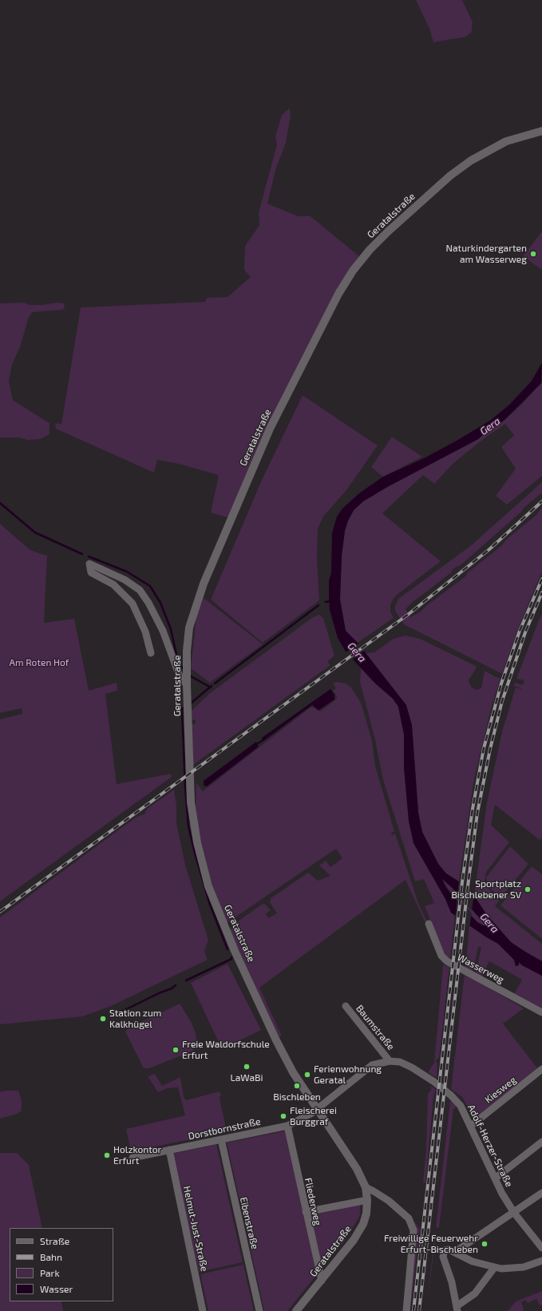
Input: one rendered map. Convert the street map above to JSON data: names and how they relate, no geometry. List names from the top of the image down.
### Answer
{
  "streets": {
    "street": [
      "Geratalstraße",
      "Wasserweg",
      "Baumstraße",
      "Kiesweg",
      "Dorstbornstraße",
      "Adolf-Herzer-Straße",
      "Fliederweg",
      "Eibenstraße",
      "Helmut-Just-Straße"
    ]
  },
  "crossings": [
    ["Geratalstraße", "Dorstbornstraße"],
    ["Geratalstraße", "Adolf-Herzer-Straße"],
    ["Geratalstraße", "Fliederweg"],
    ["Baumstraße", "Adolf-Herzer-Straße"],
    ["Kiesweg", "Adolf-Herzer-Straße"],
    ["Dorstbornstraße", "Adolf-Herzer-Straße"],
    ["Dorstbornstraße", "Fliederweg"],
    ["Dorstbornstraße", "Eibenstraße"],
    ["Dorstbornstraße", "Helmut-Just-Straße"]
  ],
  "water": ["Gera"],
  "parks": ["Am Roten Hof"],
  "places": [
    "Naturkindergarten am Wasserweg",
    "Sportplatz Bischlebener SV",
    "Station zum Kalkhügel",
    "Freie Waldorfschule Erfurt",
    "LaWaBi",
    "Ferienwohnung Geratal",
    "Bischleben",
    "Fleischerei Burggraf",
    "Holzkontor Erfurt",
    "Freiwillige Feuerwehr Erfurt-Bischleben"
  ],
  "legend": [
    "Straße",
    "Bahn",
    "Park",
    "Wasser"
  ]
}
